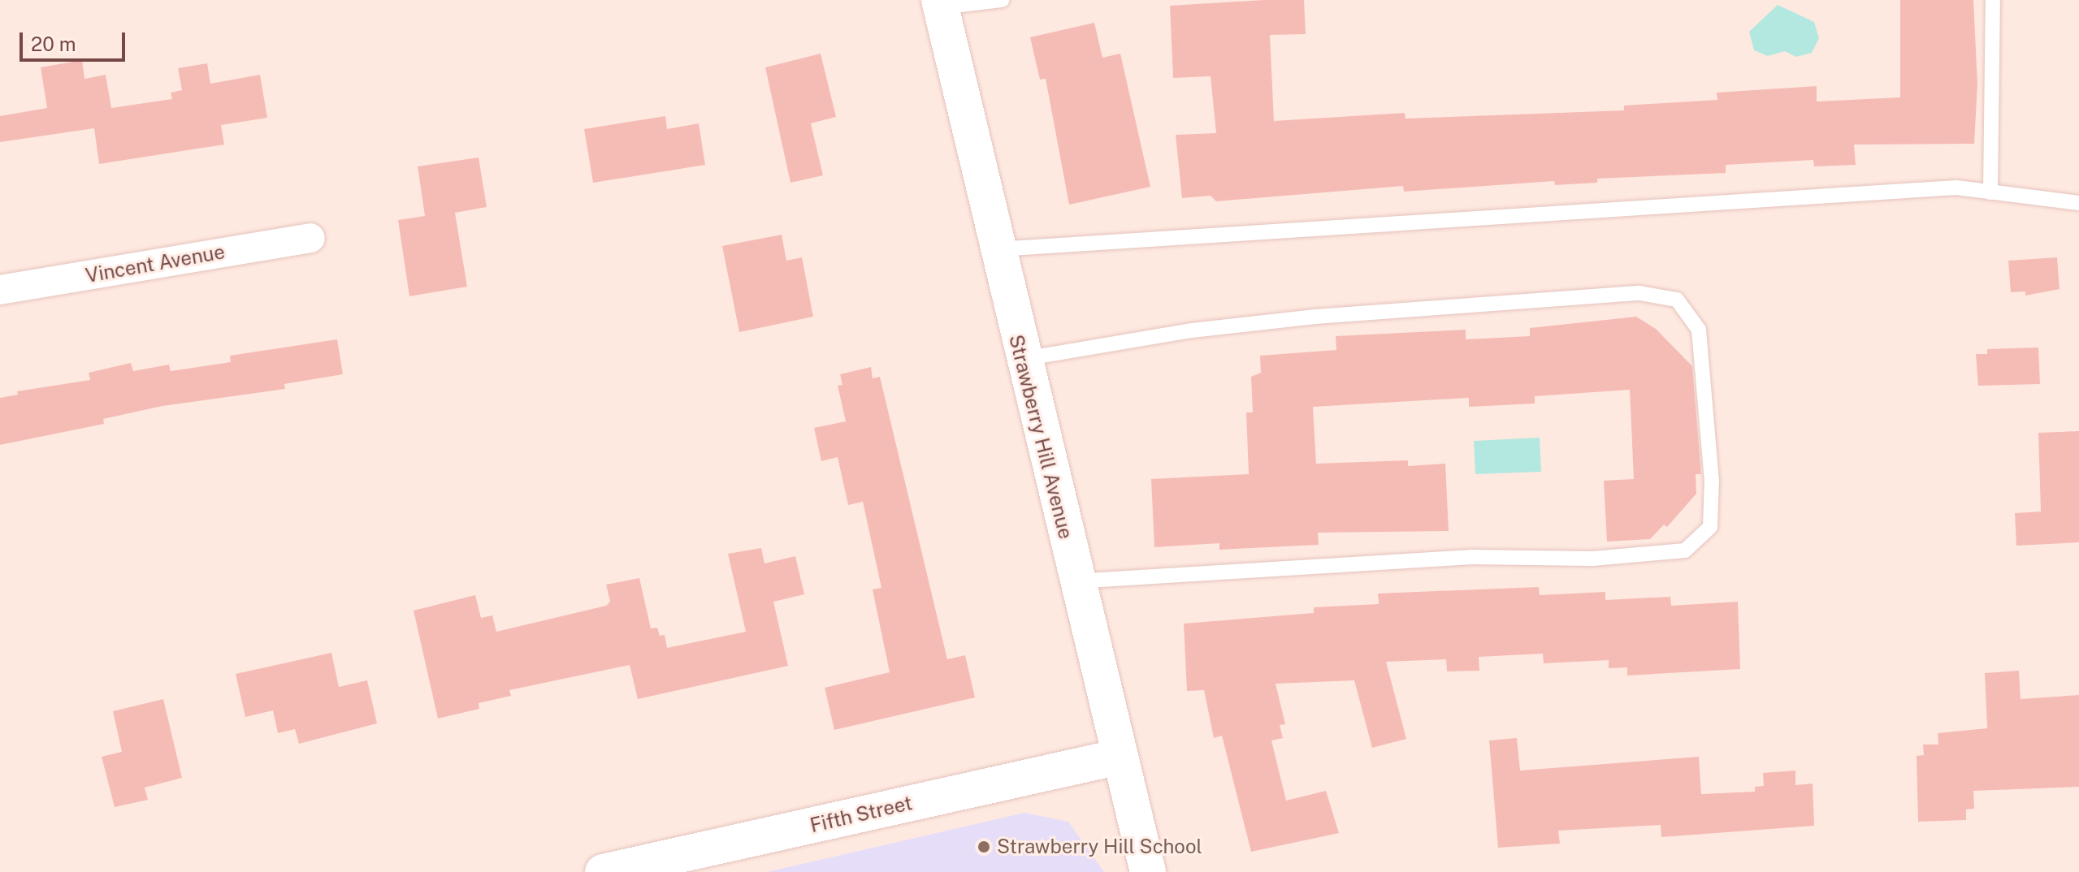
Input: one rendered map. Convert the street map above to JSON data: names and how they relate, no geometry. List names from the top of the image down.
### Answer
{
  "streets": {
    "main road": ["Strawberry Hill Avenue", "Fifth Street"],
    "street": ["Vincent Avenue"]
  },
  "crossings": [
    ["Strawberry Hill Avenue", "Fifth Street"]
  ],
  "places": ["Strawberry Hill School"],
  "scale_bar": "20 m"
}
